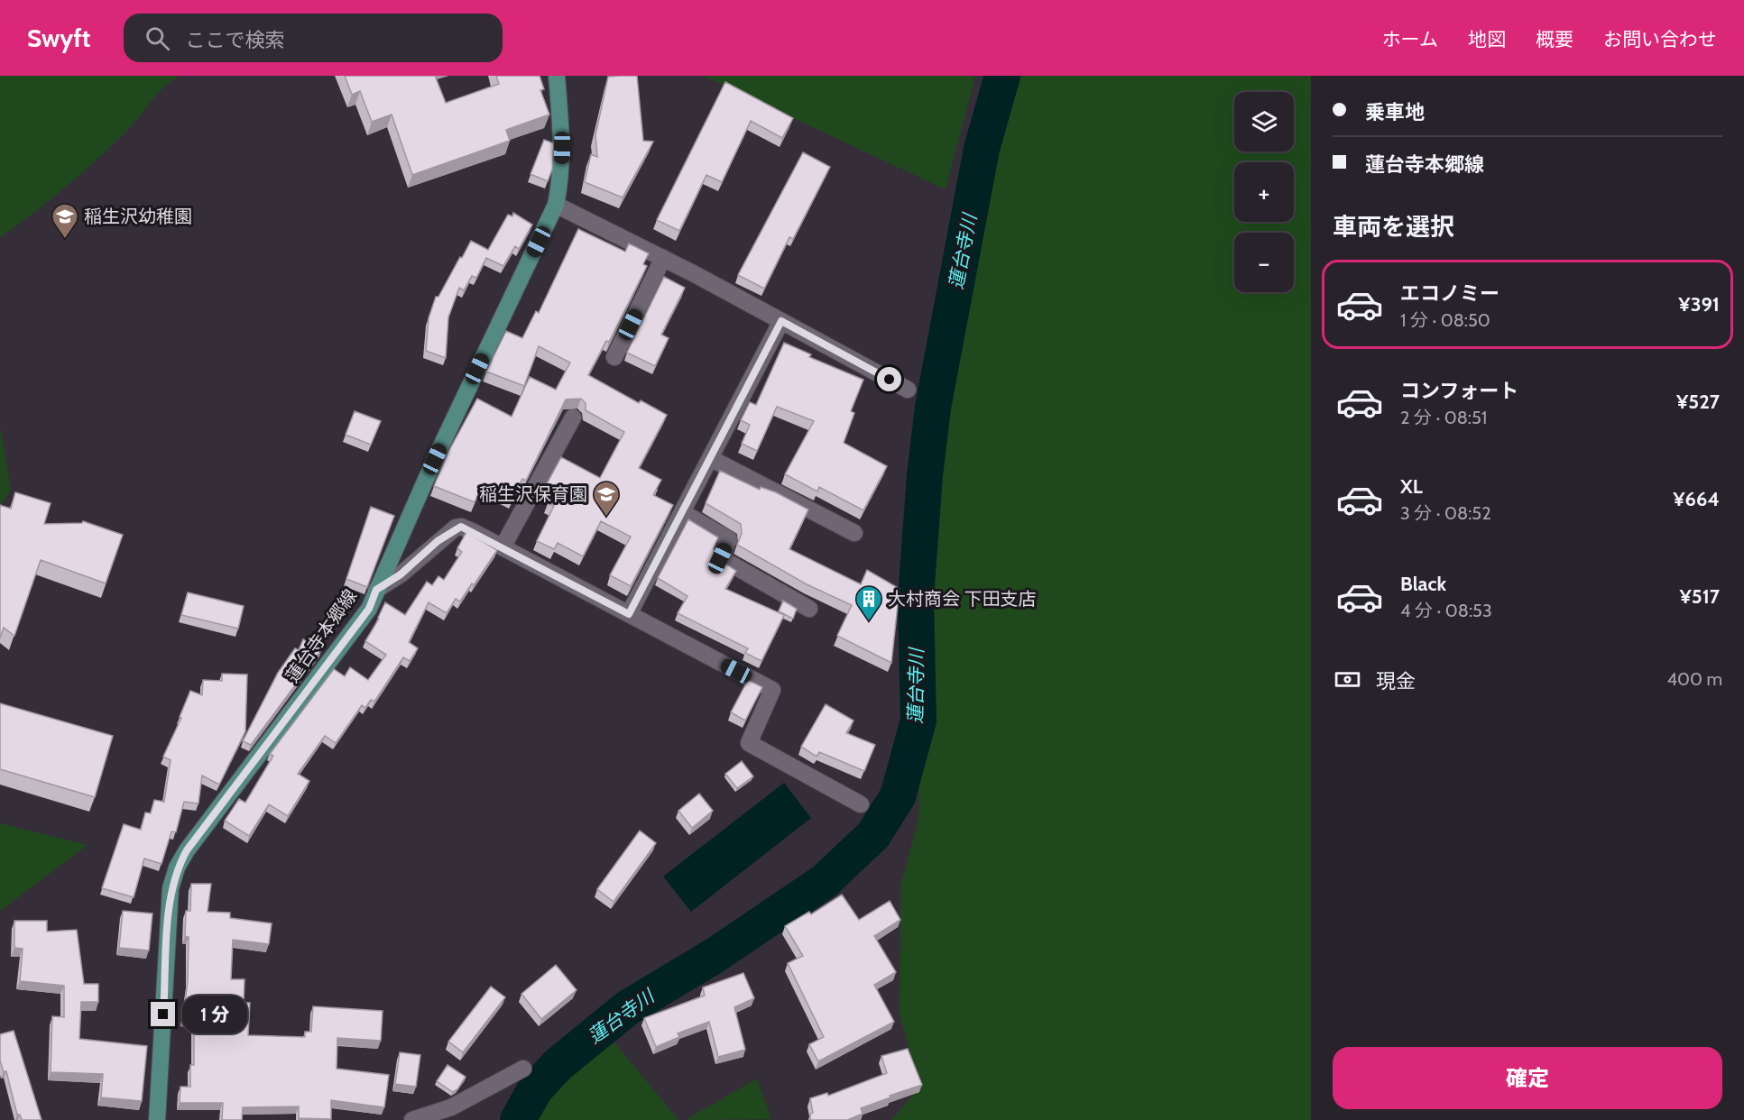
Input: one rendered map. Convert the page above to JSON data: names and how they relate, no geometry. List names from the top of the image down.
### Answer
{
  "streets": {
    "main road": ["蓮台寺本郷線"]
  },
  "water": ["蓮台寺川"],
  "places": {
    "school or university": ["稲生沢幼稚園", "稲生沢保育園"],
    "building": ["大村商会 下田支店"]
  },
  "page": {
    "header": "Swyft",
    "search": "ここで検索",
    "nav": [
      "ホーム",
      "地図",
      "概要",
      "お問い合わせ"
    ],
    "banner": ["乗車地", "蓮台寺本郷線"],
    "map_buttons": ["+", "−"],
    "heading": "車両を選択",
    "list": [
      {
        "name": "エコノミー",
        "note": "1 分 · 08:50",
        "value": "¥391"
      },
      {
        "name": "コンフォート",
        "note": "2 分 · 08:51",
        "value": "¥527"
      },
      {
        "name": "XL",
        "note": "3 分 · 08:52",
        "value": "¥664"
      },
      {
        "name": "Black",
        "note": "4 分 · 08:53",
        "value": "¥517"
      }
    ],
    "pay": ["現金", "400 m"],
    "bubble": "1 分",
    "buttons": "確定"
  }
}
